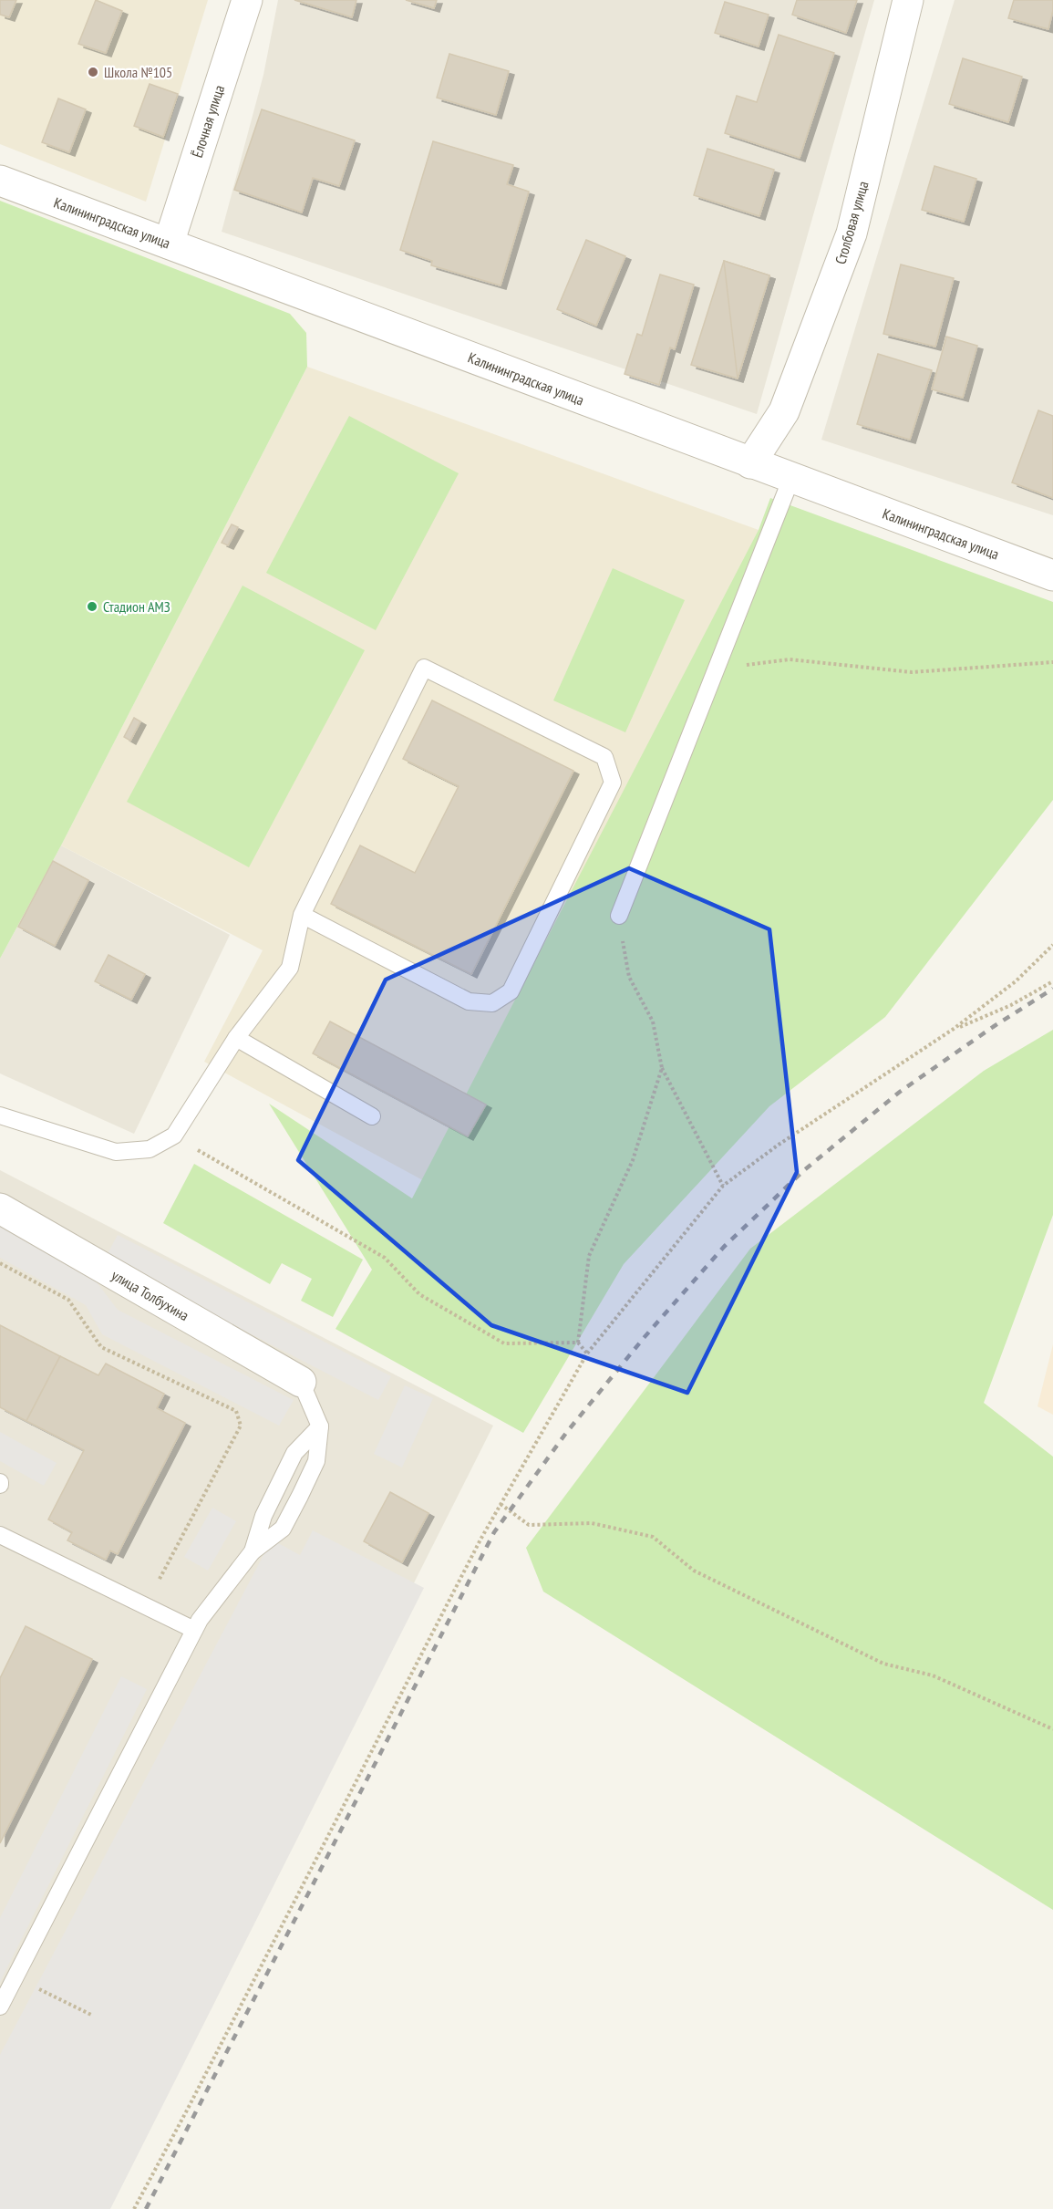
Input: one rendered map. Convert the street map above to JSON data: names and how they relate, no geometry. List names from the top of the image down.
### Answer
{
  "streets": {
    "street": [
      "Ёлочная улица",
      "Калининградская улица",
      "Столбовая улица",
      "улица Толбухина"
    ]
  },
  "crossings": [
    ["Ёлочная улица", "Калининградская улица"],
    ["Калининградская улица", "Столбовая улица"]
  ],
  "places": ["Школа №105", "Стадион АМЗ"]
}
